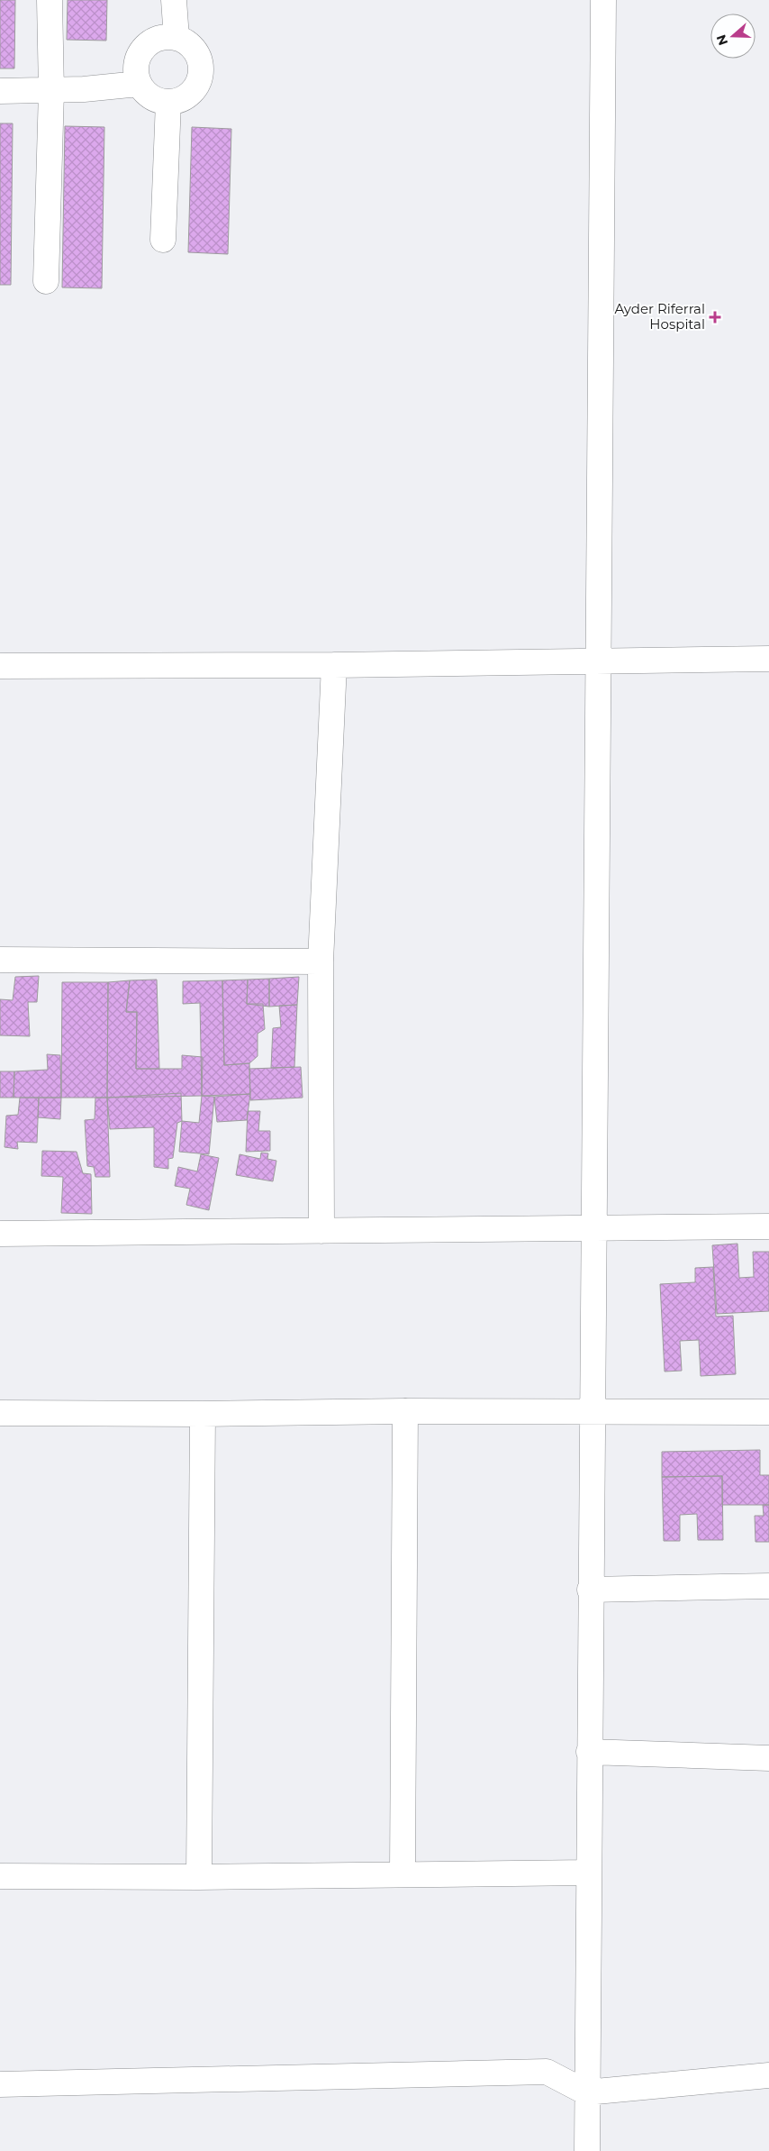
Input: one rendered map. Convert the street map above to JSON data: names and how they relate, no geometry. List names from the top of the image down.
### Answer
{
  "places": {
    "health": ["Ayder Riferral Hospital"]
  },
  "north": "left"
}
